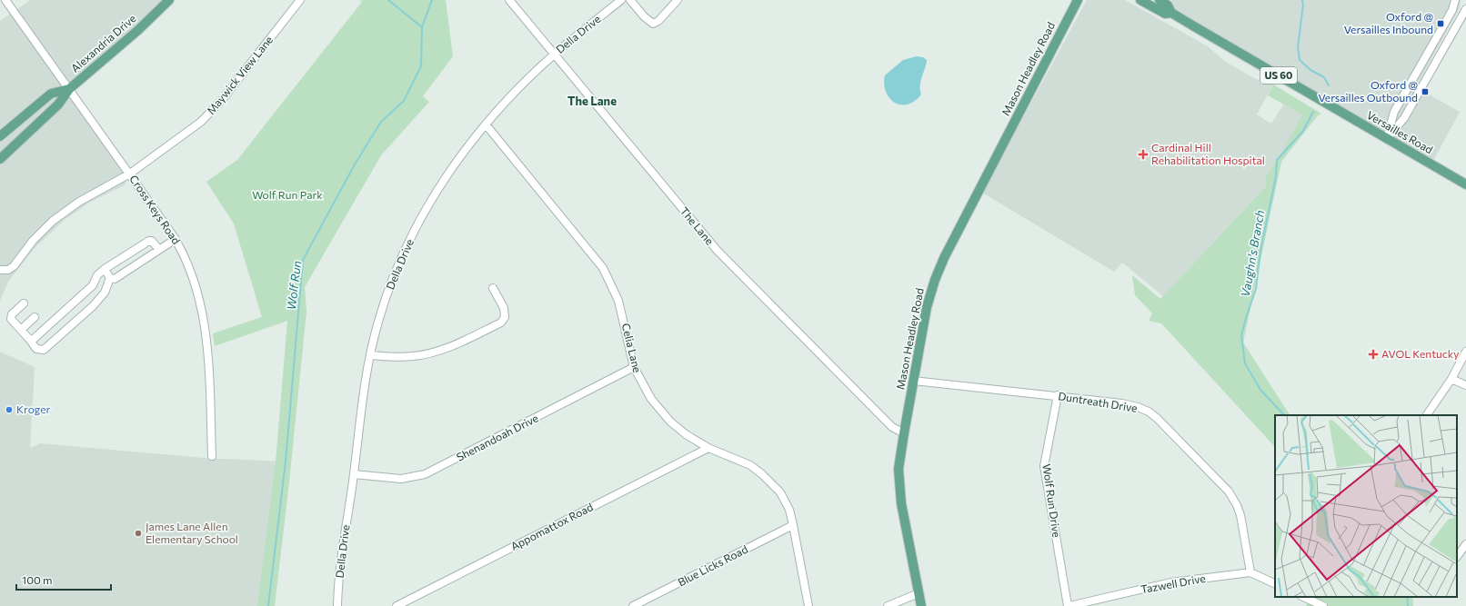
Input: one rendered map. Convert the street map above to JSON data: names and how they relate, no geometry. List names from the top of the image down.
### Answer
{
  "streets": {
    "main road": [
      "Alexandria Drive",
      "Mason Headley Road",
      "US 60",
      "Versailles Road"
    ],
    "street": [
      "Della Drive",
      "Maywick View Lane",
      "Cross Keys Road",
      "The Lane",
      "Celia Lane",
      "Duntreath Drive",
      "Shenandoah Drive",
      "Wolf Run Drive",
      "Appomattox Road",
      "Blue Licks Road",
      "Tazwell Drive"
    ]
  },
  "crossings": [
    ["Della Drive", "The Lane"],
    ["Della Drive", "Celia Lane"],
    ["Della Drive", "Shenandoah Drive"],
    ["Alexandria Drive", "Cross Keys Road"],
    ["Mason Headley Road", "The Lane"],
    ["Mason Headley Road", "Duntreath Drive"],
    ["Maywick View Lane", "Cross Keys Road"],
    ["Celia Lane", "Shenandoah Drive"],
    ["Celia Lane", "Appomattox Road"],
    ["Celia Lane", "Blue Licks Road"],
    ["Duntreath Drive", "Wolf Run Drive"],
    ["Duntreath Drive", "Tazwell Drive"],
    ["Wolf Run Drive", "Tazwell Drive"]
  ],
  "districts": ["The Lane"],
  "water": ["Vaughn's Branch", "Wolf Run"],
  "parks": ["Wolf Run Park"],
  "places": {
    "transit": ["Oxford @ Versailles Inbound", "Oxford @ Versailles Outbound"],
    "health": ["Cardinal Hill Rehabilitation Hospital", "AVOL Kentucky"],
    "other": ["Kroger", "James Lane Allen Elementary School"]
  },
  "scale_bar": "100 m"
}
